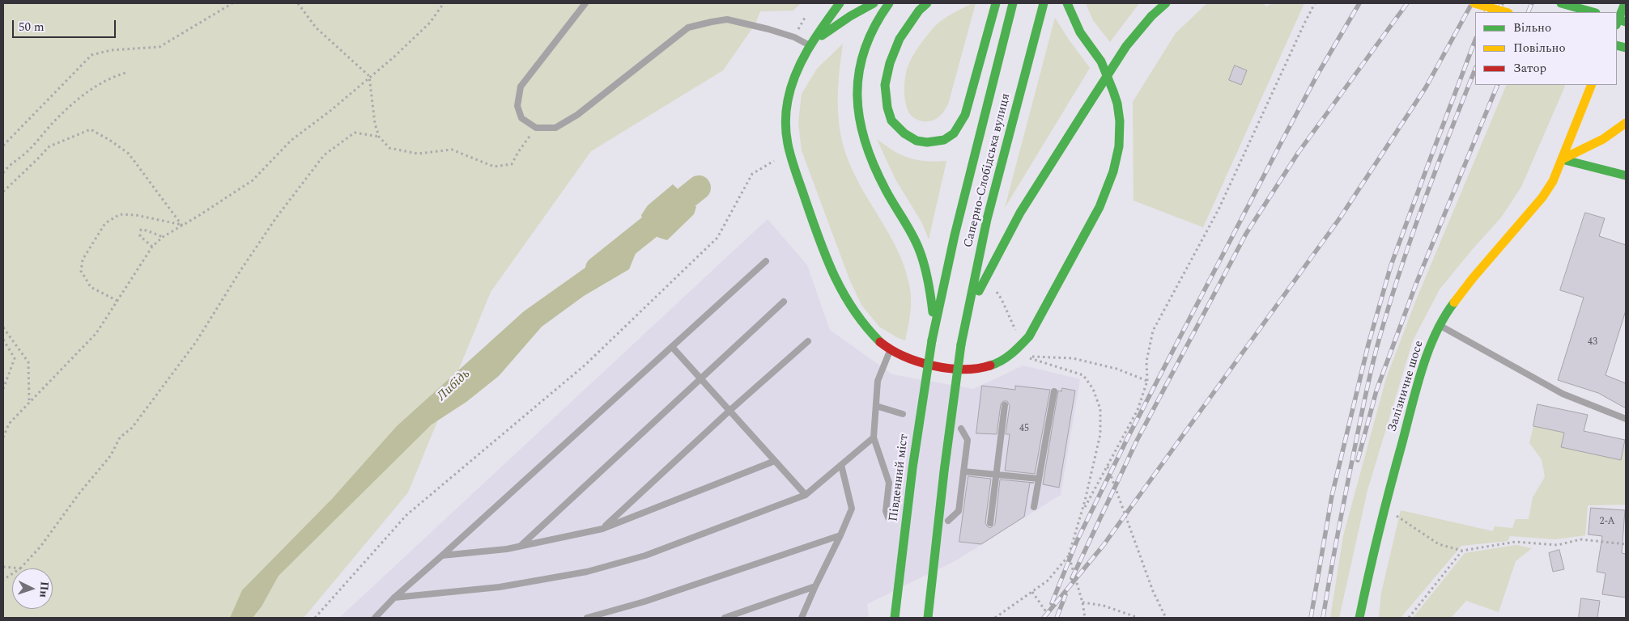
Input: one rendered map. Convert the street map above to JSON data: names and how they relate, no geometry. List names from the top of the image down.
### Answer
{
  "streets": {
    "main road": ["Саперно-Слобідська вулиця", "Залізничне шосе", "Південний міст"]
  },
  "crossings": [
    ["Саперно-Слобідська вулиця", "Південний міст"]
  ],
  "water": ["Либідь"],
  "house_numbers": ["43", "45", "2-А"],
  "legend": ["Вільно", "Повільно", "Затор"],
  "scale_bar": "50 m",
  "north": "right"
}
